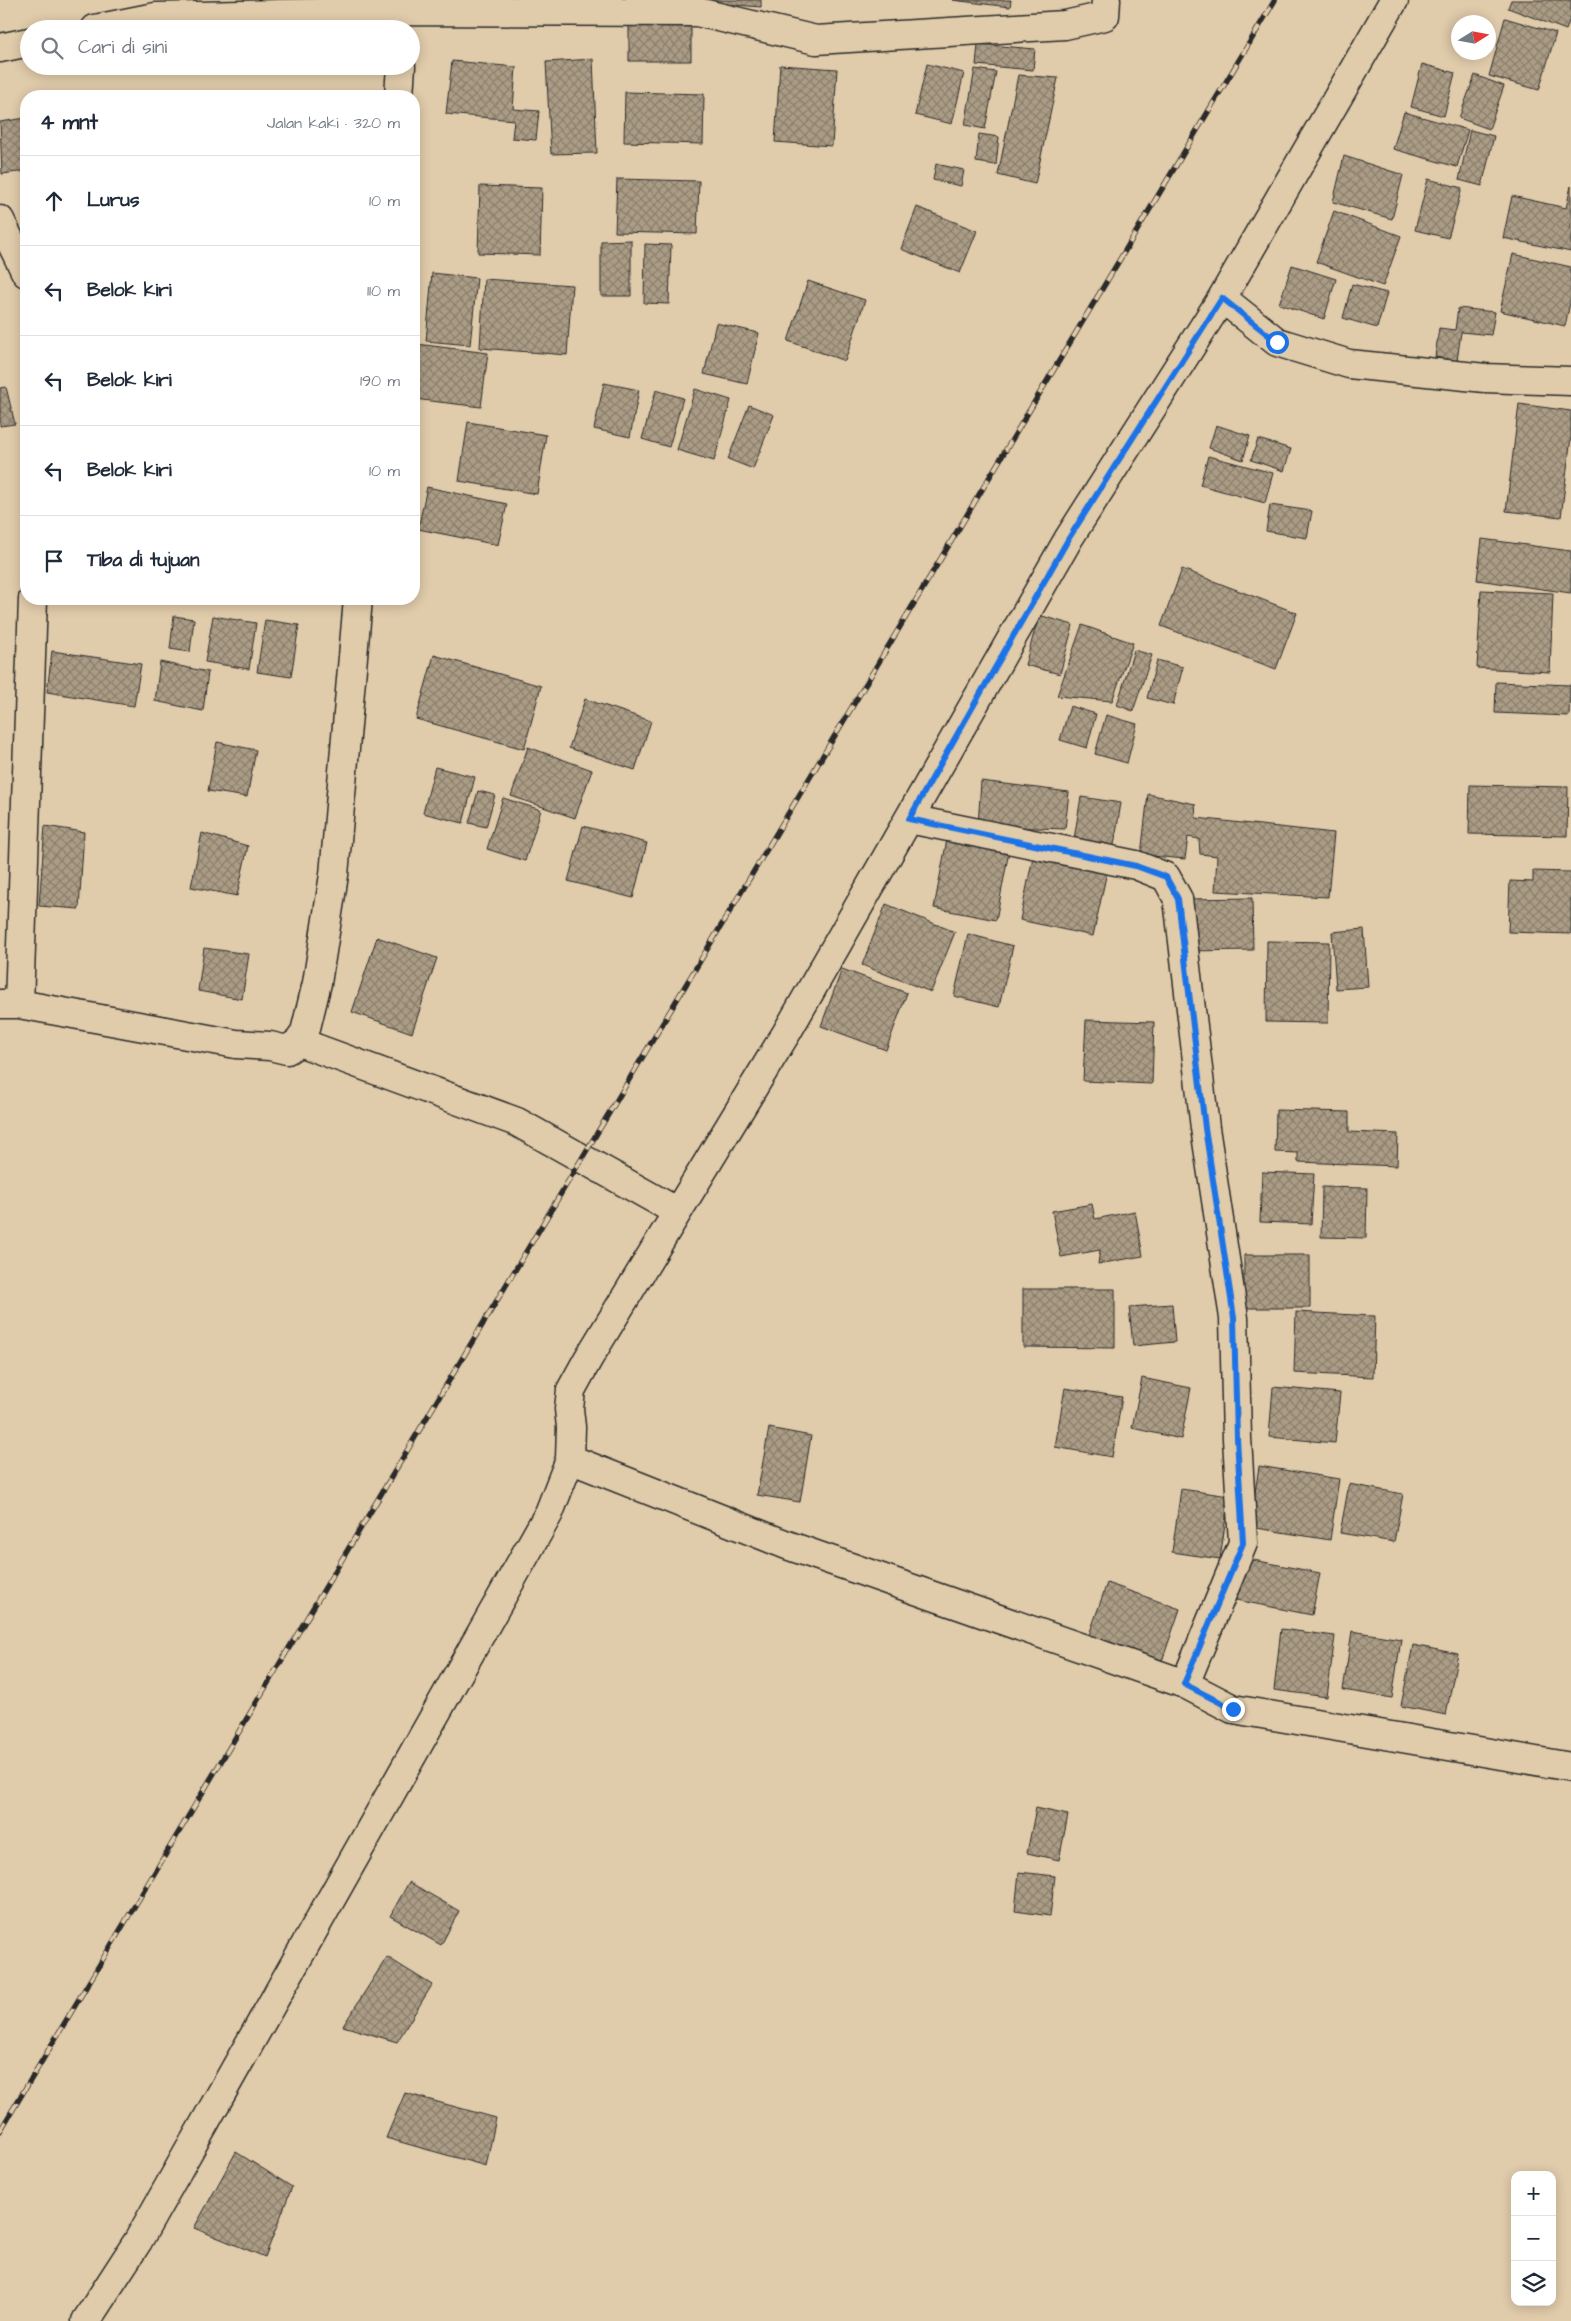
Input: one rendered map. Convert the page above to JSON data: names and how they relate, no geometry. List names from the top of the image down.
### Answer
{
  "north": "right",
  "page": {
    "search": "Cari di sini",
    "heading": ["4 mnt", "Jalan kaki · 320 m"],
    "list": [
      ["Lurus", "10 m"],
      ["Belok kiri", "110 m"],
      ["Belok kiri", "190 m"],
      ["Belok kiri", "10 m"],
      "Tiba di tujuan"
    ],
    "map_buttons": ["+", "−"]
  }
}
